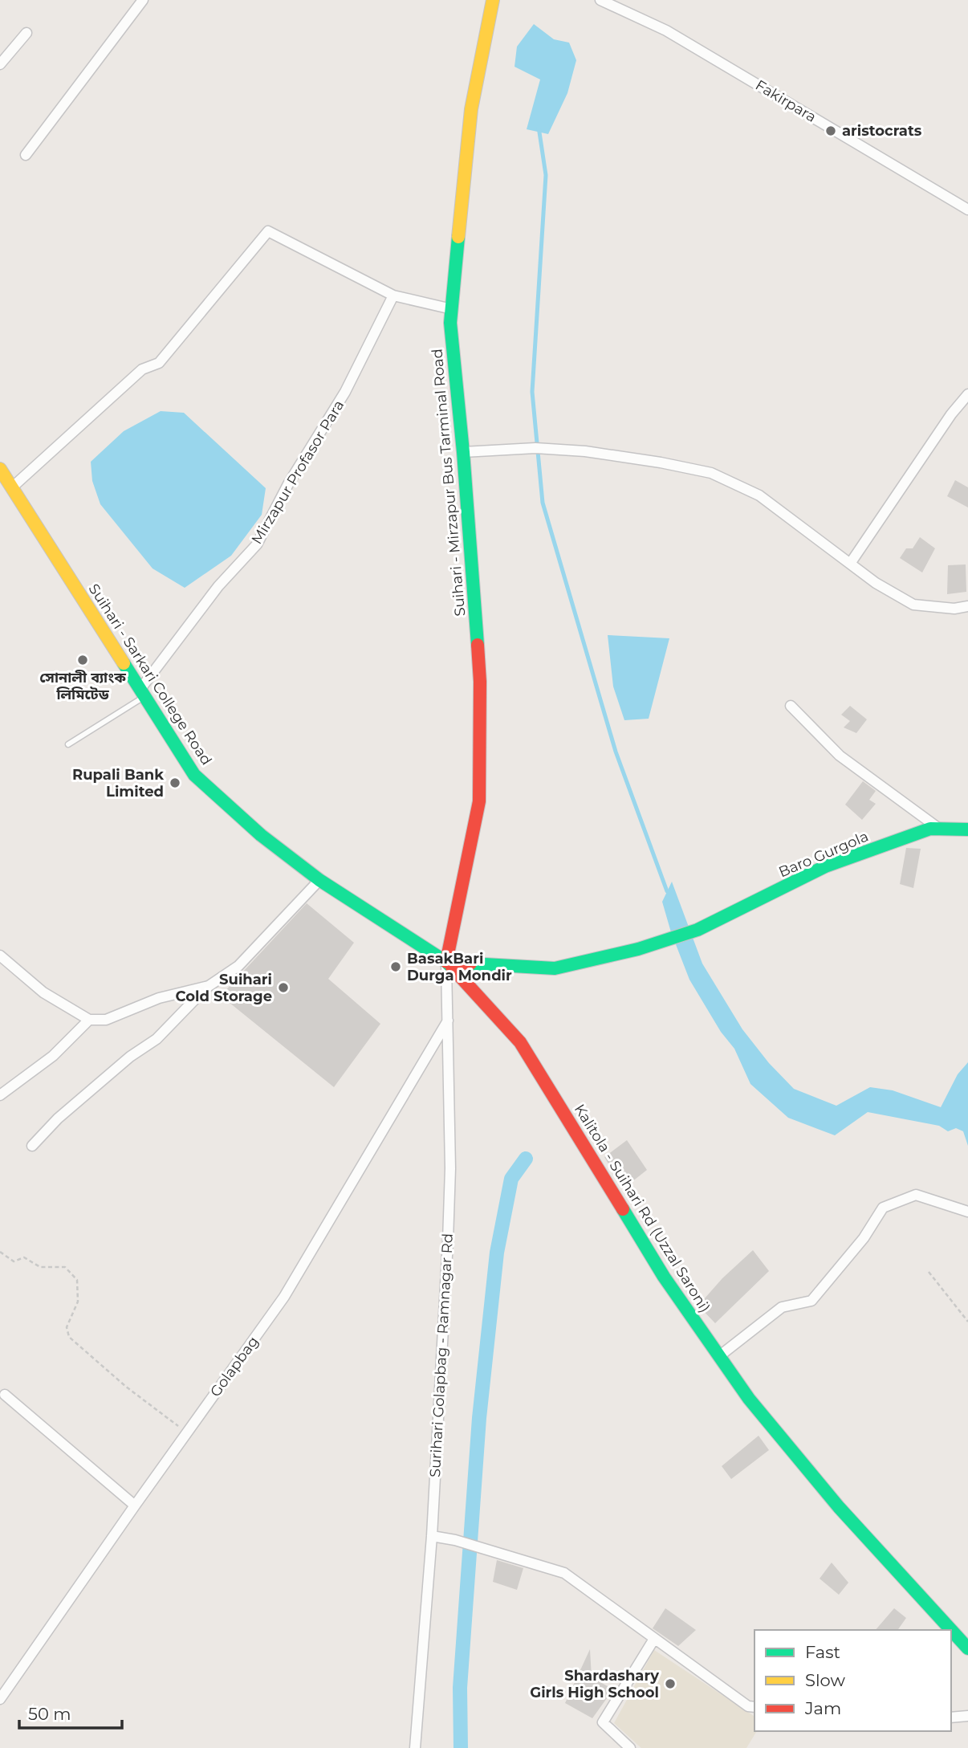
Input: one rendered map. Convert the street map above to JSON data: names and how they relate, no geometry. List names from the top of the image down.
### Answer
{
  "streets": {
    "main road": [
      "Suihari - Mirzapur Bus Tarminal Road",
      "Suihari - Sarkari College Road",
      "Baro Gurgola",
      "Kalitola - Suihari Rd (Uzzal Saroni)"
    ],
    "street": [
      "Fakirpara",
      "Mirzapur Profasor Para",
      "Surihari Golapbag - Ramnagar Rd",
      "Golapbag"
    ]
  },
  "crossings": [
    ["Mirzapur Profasor Para", "Suihari - Sarkari College Road"],
    ["Suihari - Mirzapur Bus Tarminal Road", "Suihari - Sarkari College Road"],
    ["Suihari - Mirzapur Bus Tarminal Road", "Baro Gurgola"],
    ["Suihari - Mirzapur Bus Tarminal Road", "Kalitola - Suihari Rd (Uzzal Saroni)"],
    ["Suihari - Mirzapur Bus Tarminal Road", "Surihari Golapbag - Ramnagar Rd"],
    ["Suihari - Sarkari College Road", "Baro Gurgola"],
    ["Suihari - Sarkari College Road", "Kalitola - Suihari Rd (Uzzal Saroni)"],
    ["Suihari - Sarkari College Road", "Surihari Golapbag - Ramnagar Rd"],
    ["Baro Gurgola", "Kalitola - Suihari Rd (Uzzal Saroni)"],
    ["Baro Gurgola", "Surihari Golapbag - Ramnagar Rd"],
    ["Kalitola - Suihari Rd (Uzzal Saroni)", "Surihari Golapbag - Ramnagar Rd"],
    ["Surihari Golapbag - Ramnagar Rd", "Golapbag"]
  ],
  "places": [
    "aristocrats",
    "সোনালী ব্যাংক লিমিটেড",
    "Rupali Bank Limited",
    "BasakBari Durga Mondir",
    "Suihari Cold Storage",
    "Shardashary Girls High School"
  ],
  "legend": ["Fast", "Slow", "Jam"],
  "scale_bar": "50 m"
}
